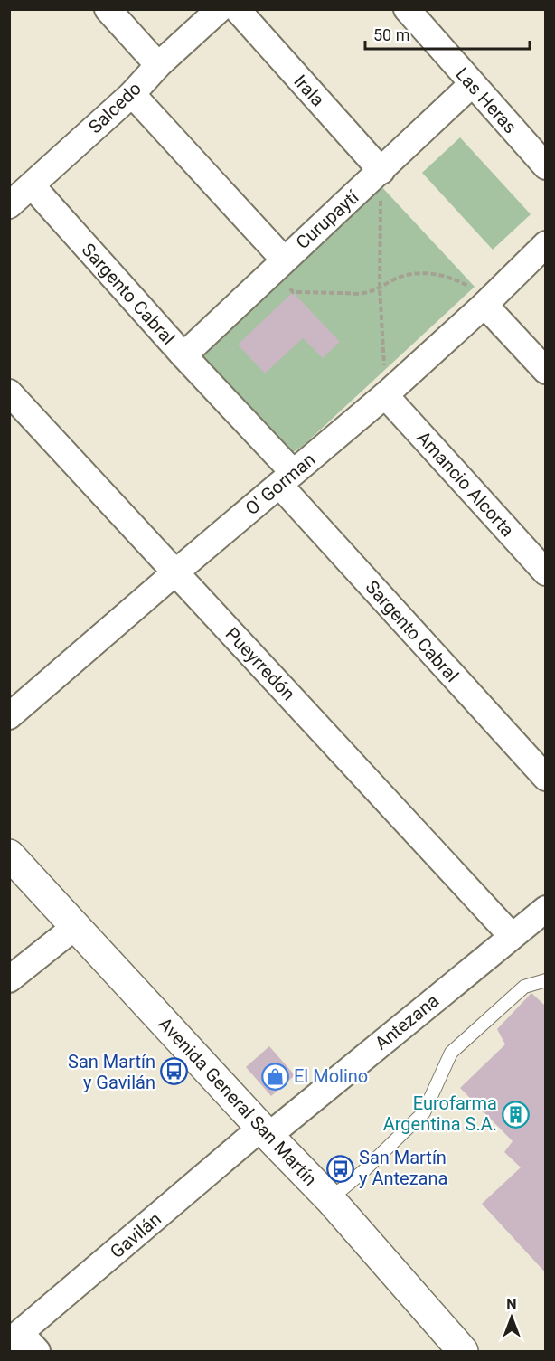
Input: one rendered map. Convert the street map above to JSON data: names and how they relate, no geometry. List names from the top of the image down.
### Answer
{
  "streets": {
    "main road": ["Avenida General San Martín"],
    "street": [
      "Irala",
      "Las Heras",
      "Salcedo",
      "Curupaytí",
      "Sargento Cabral",
      "O' Gorman",
      "Amancio Alcorta",
      "Pueyrredón",
      "Antezana",
      "Gavilán"
    ]
  },
  "crossings": [
    ["Irala", "Curupaytí"],
    ["Las Heras", "Curupaytí"],
    ["Salcedo", "Sargento Cabral"],
    ["Curupaytí", "Sargento Cabral"],
    ["Sargento Cabral", "O' Gorman"],
    ["O' Gorman", "Amancio Alcorta"],
    ["O' Gorman", "Pueyrredón"],
    ["Pueyrredón", "Antezana"],
    ["Antezana", "Avenida General San Martín"],
    ["Antezana", "Gavilán"],
    ["Avenida General San Martín", "Gavilán"]
  ],
  "places": {
    "bus stop": ["San Martín y Gavilán", "San Martín y Antezana"],
    "shop": ["El Molino"],
    "building": ["Eurofarma Argentina S.A."]
  },
  "scale_bar": "50 m",
  "north": "top"
}
